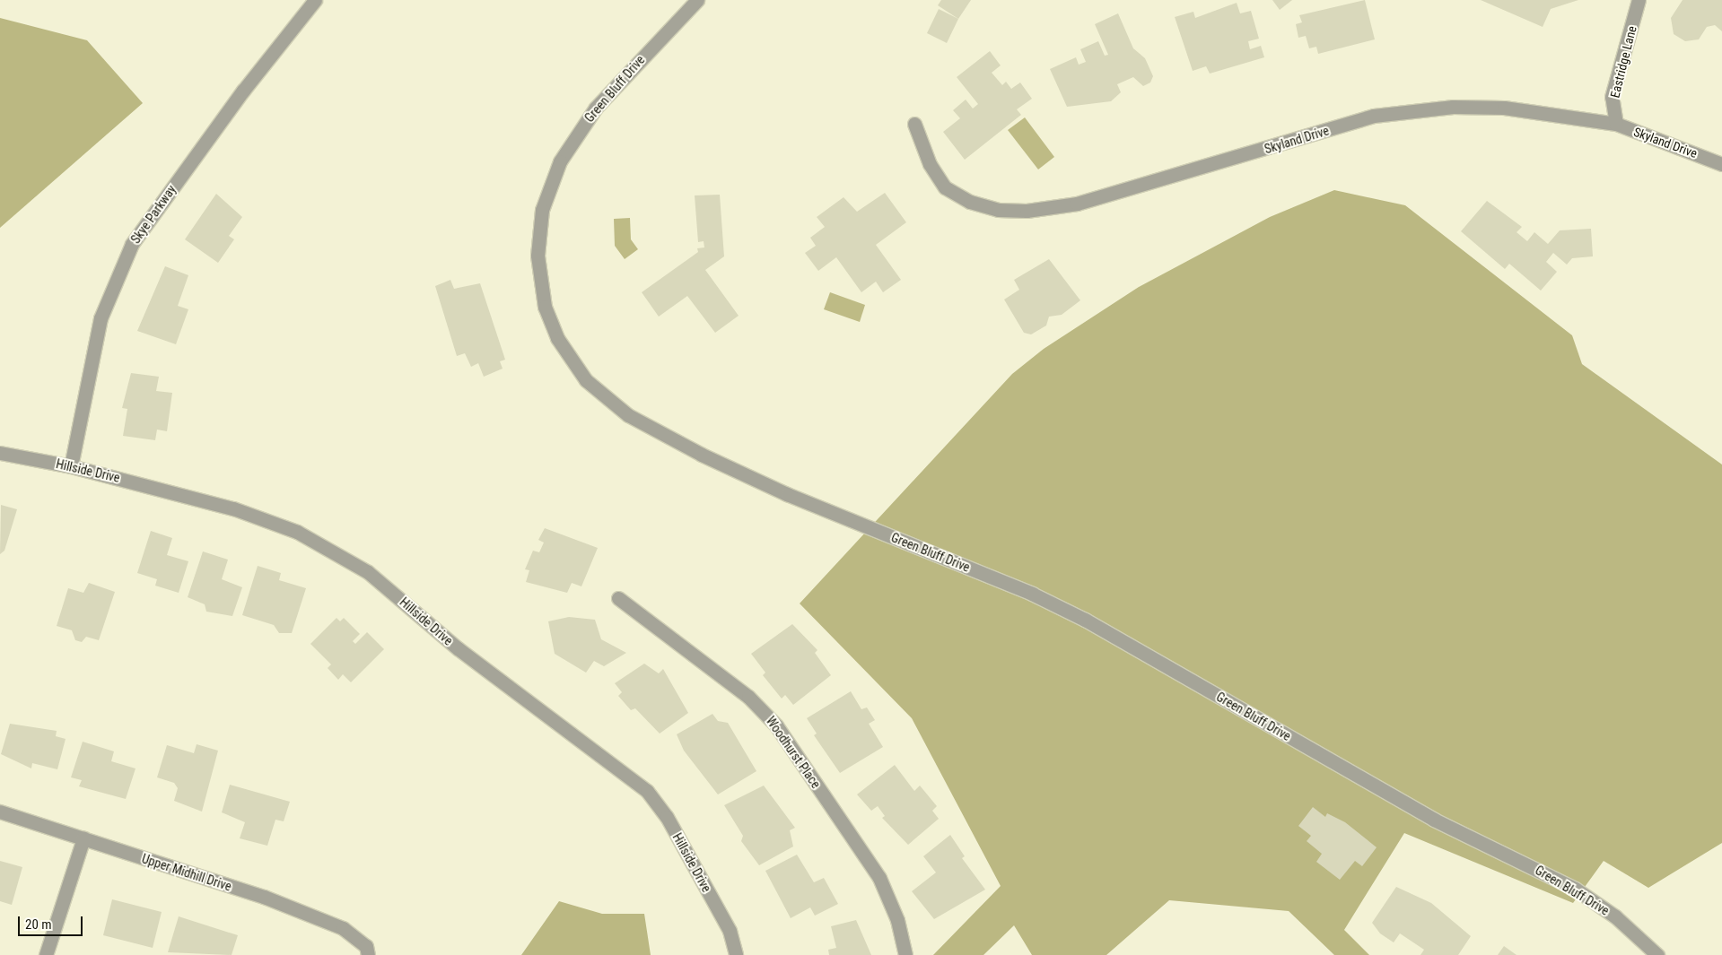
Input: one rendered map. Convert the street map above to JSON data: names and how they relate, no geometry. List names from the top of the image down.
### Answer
{
  "streets": {
    "street": [
      "Eastridge Lane",
      "Green Bluff Drive",
      "Skyland Drive",
      "Skye Parkway",
      "Hillside Drive",
      "Woodhurst Place",
      "Upper Midhill Drive"
    ]
  },
  "crossings": [
    ["Eastridge Lane", "Skyland Drive"],
    ["Skye Parkway", "Hillside Drive"]
  ],
  "scale_bar": "20 m"
}
